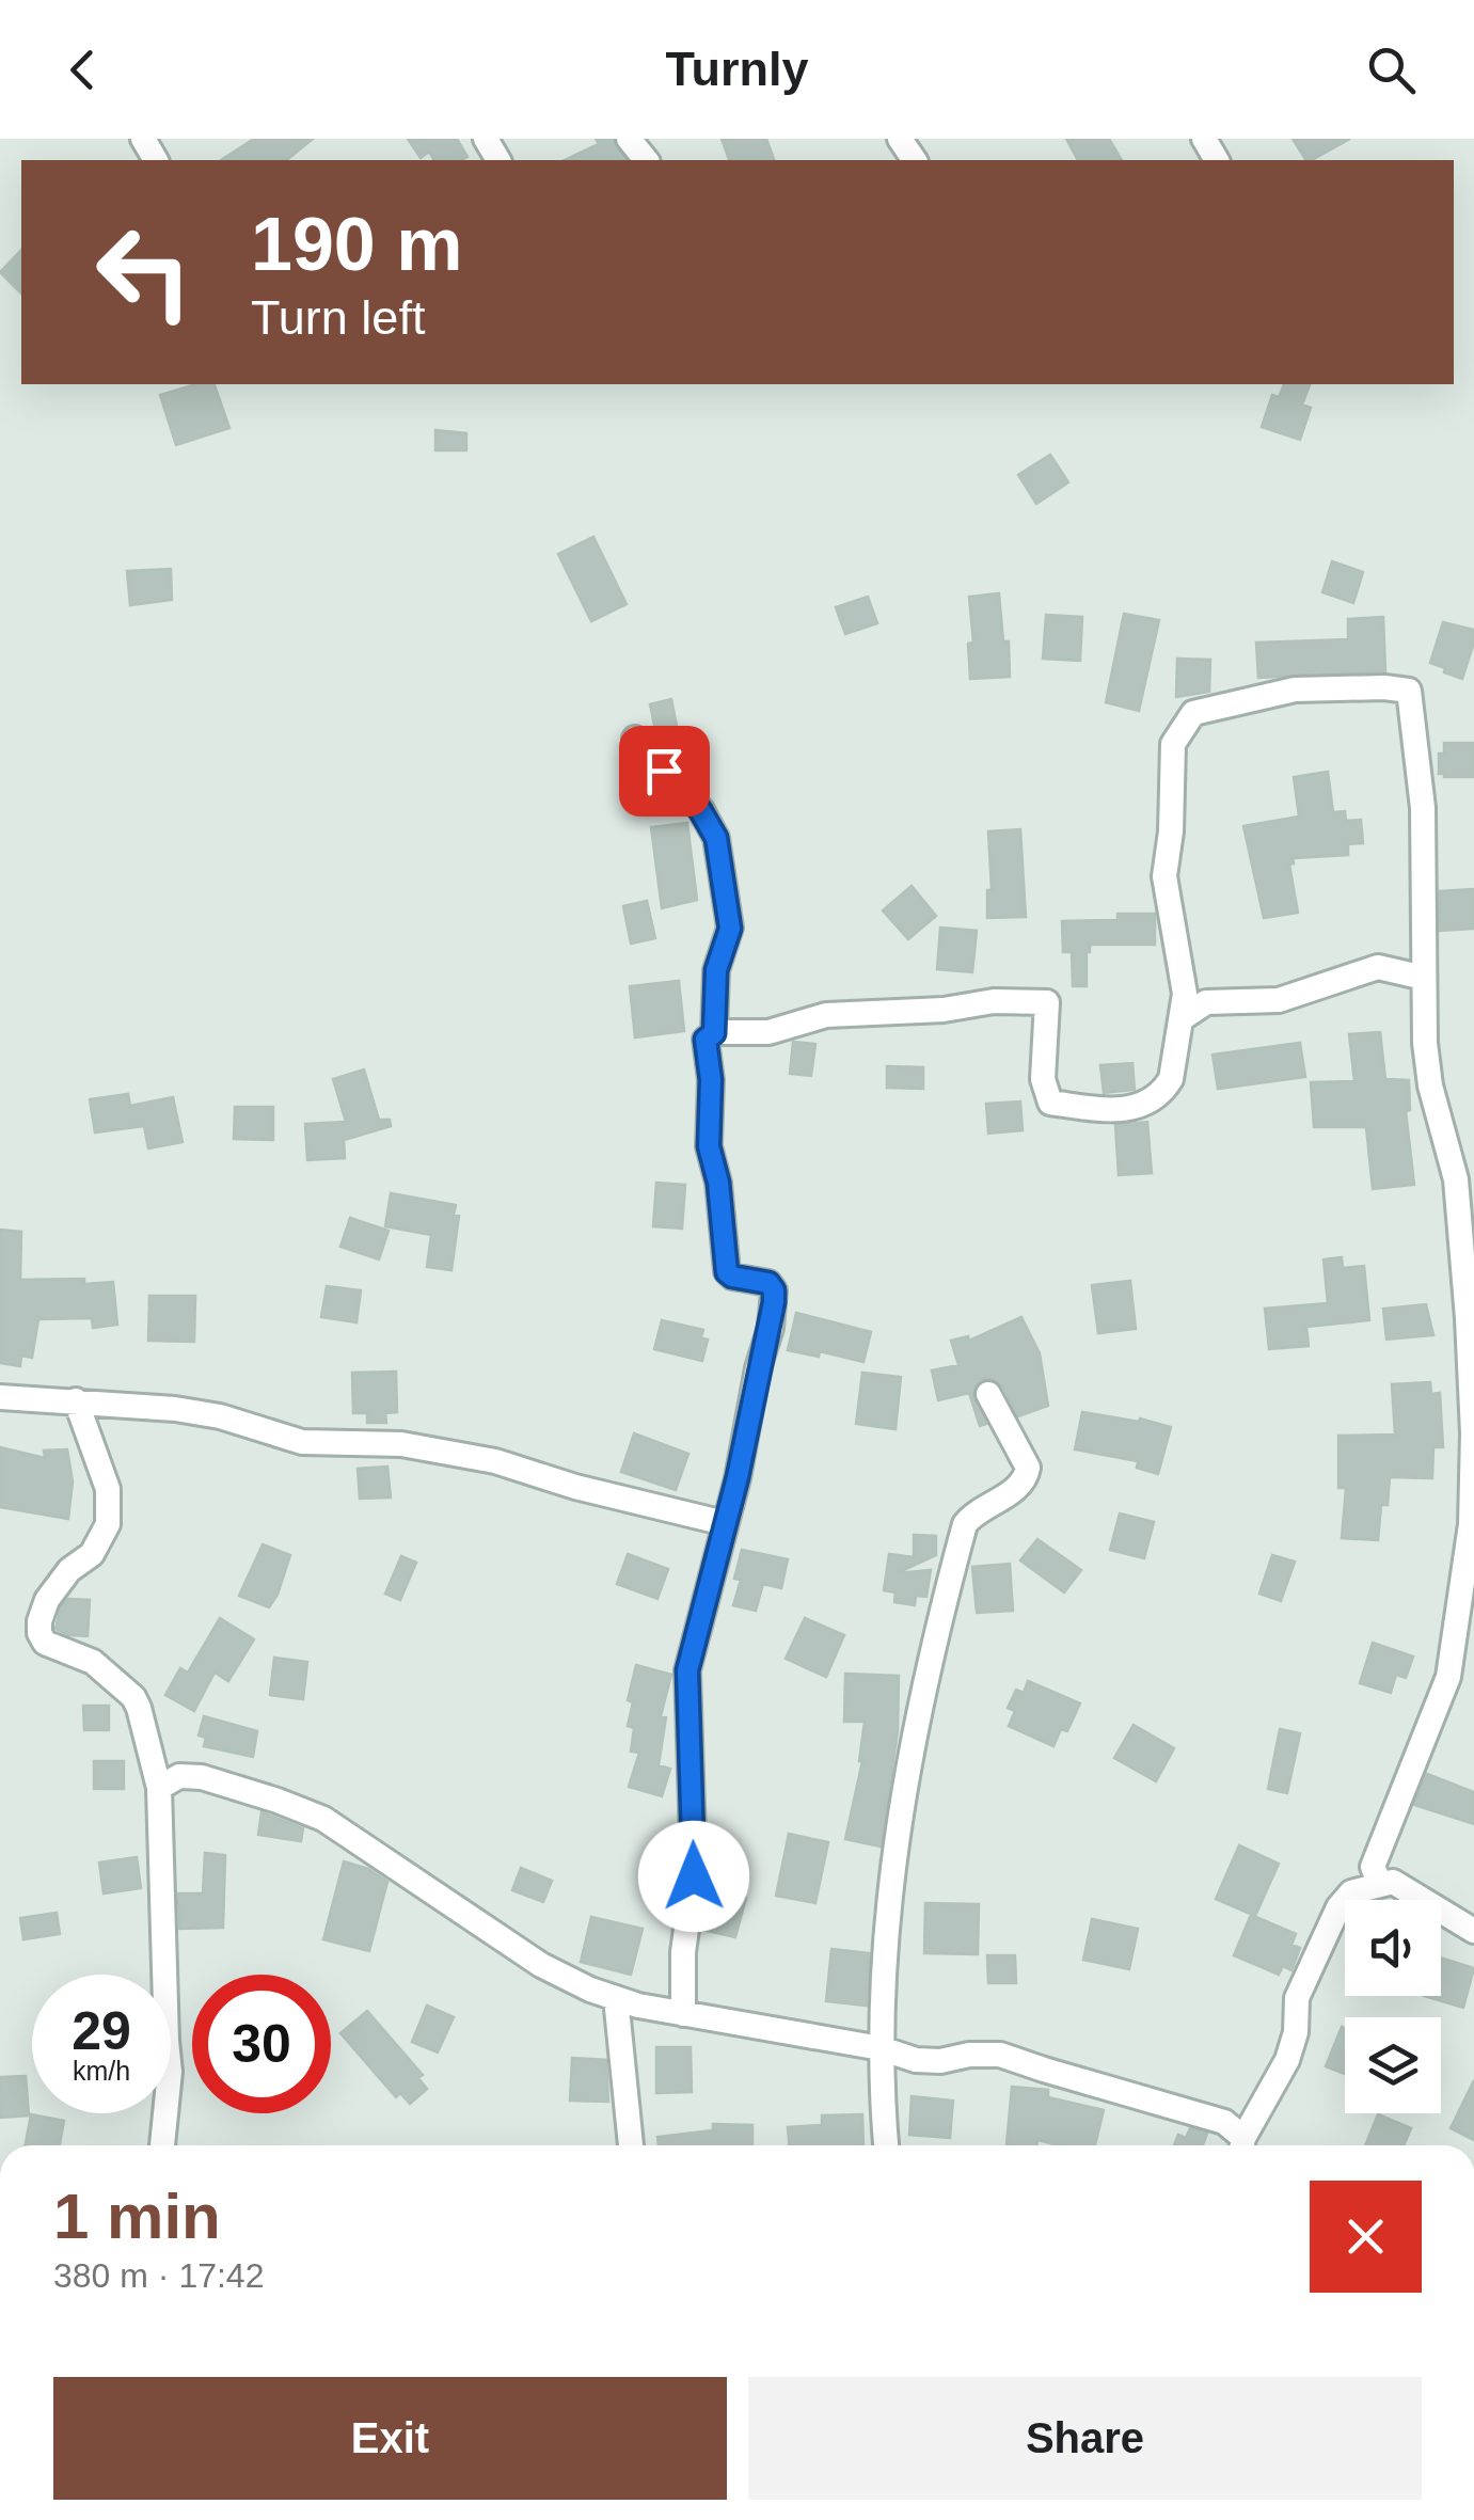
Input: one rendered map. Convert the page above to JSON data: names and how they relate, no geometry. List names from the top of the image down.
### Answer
{
  "page": {
    "header": "Turnly",
    "turn": ["190 m", "Turn left"],
    "speed": "29 km/h",
    "limit": "30",
    "heading": ["1 min", "380 m · 17:42"],
    "buttons": ["Exit", "Share"]
  }
}
